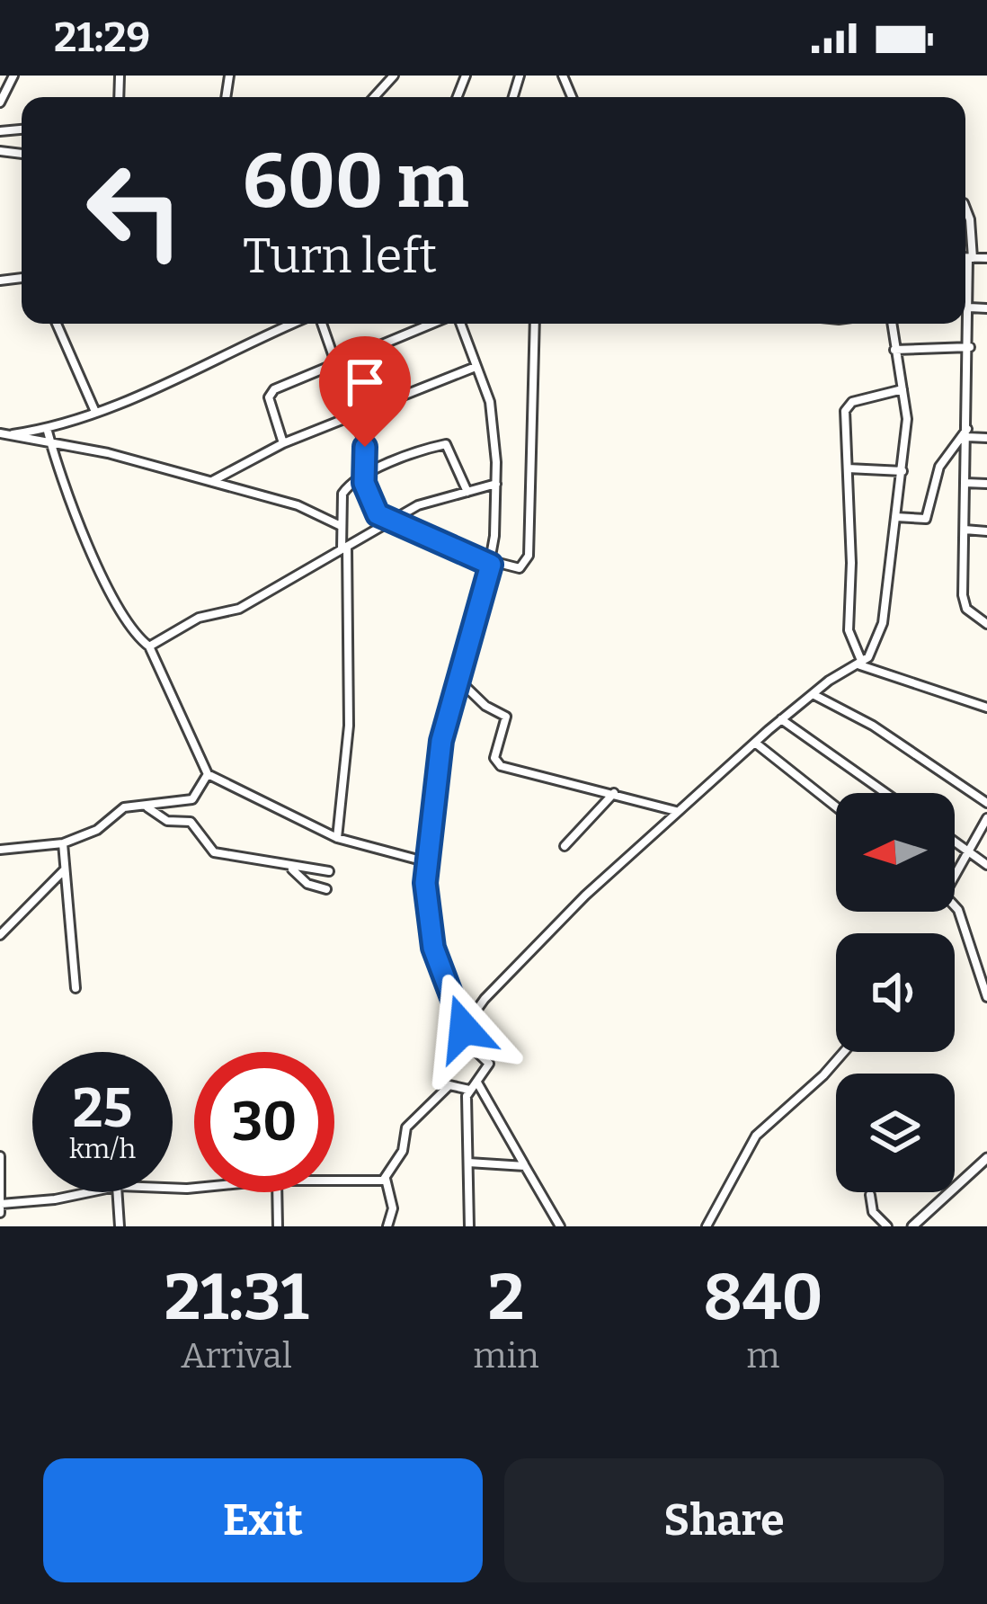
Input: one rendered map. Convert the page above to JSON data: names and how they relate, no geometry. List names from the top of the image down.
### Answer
{
  "north": "left",
  "page": {
    "status": "21:29",
    "turn": ["600 m", "Turn left"],
    "speed": "25 km/h",
    "limit": "30",
    "eta": [
      "21:31",
      "Arrival",
      "2",
      "min",
      "840",
      "m"
    ],
    "buttons": ["Exit", "Share"]
  }
}
